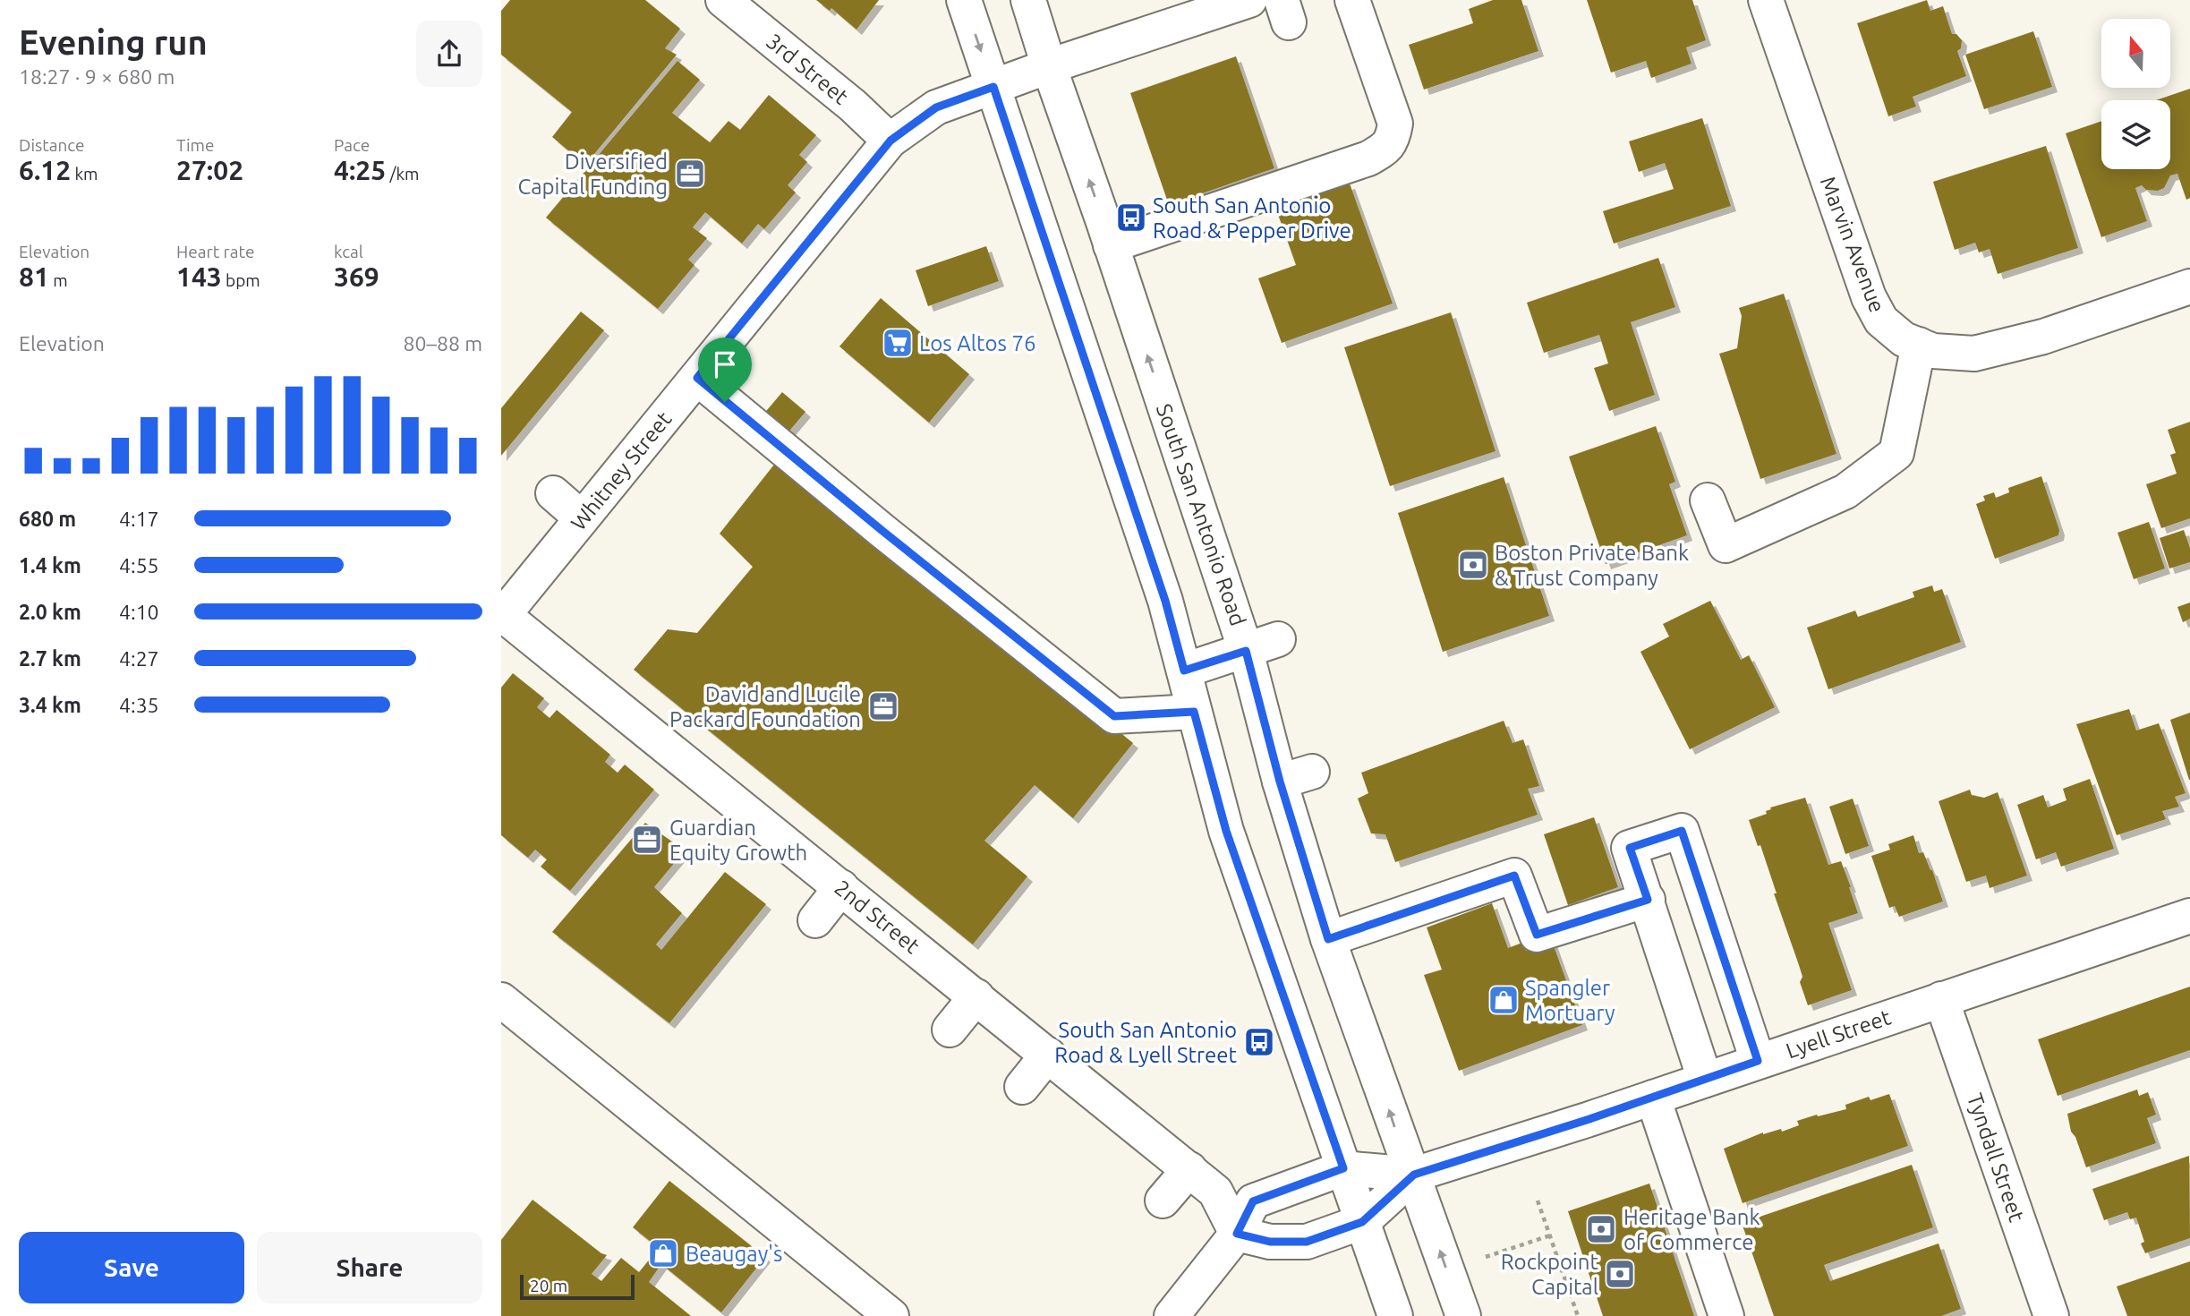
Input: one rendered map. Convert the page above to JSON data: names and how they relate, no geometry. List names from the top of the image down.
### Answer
{
  "streets": {
    "street": [
      "3rd Street",
      "Marvin Avenue",
      "Whitney Street",
      "South San Antonio Road",
      "2nd Street",
      "Lyell Street",
      "Tyndall Street"
    ]
  },
  "crossings": [
    ["3rd Street", "Whitney Street"],
    ["Whitney Street", "South San Antonio Road"],
    ["Whitney Street", "2nd Street"],
    ["South San Antonio Road", "Lyell Street"],
    ["2nd Street", "Lyell Street"],
    ["Lyell Street", "Tyndall Street"]
  ],
  "places": {
    "office": ["Diversified Capital Funding", "David and Lucile Packard Foundation", "Guardian Equity Growth"],
    "bus stop": ["South San Antonio Road & Pepper Drive", "South San Antonio Road & Lyell Street"],
    "supermarket": ["Los Altos 76"],
    "bank": ["Boston Private Bank & Trust Company", "Heritage Bank of Commerce", "Rockpoint Capital"],
    "shop": ["Spangler Mortuary", "Beaugay's"]
  },
  "scale_bar": "20 m",
  "north": "top",
  "page": {
    "heading": ["Evening run", "18:27 · 9 × 680 m"],
    "stats": [
      ["Distance", "6.12 km"],
      ["Time", "27:02"],
      ["Pace", "4:25 /km"],
      ["Elevation", "81 m"],
      ["Heart rate", "143 bpm"],
      ["kcal", "369"]
    ],
    "chart": ["Elevation", "80–88 m"],
    "list": [
      {
        "name": "680 m",
        "note": "4:17"
      },
      {
        "name": "1.4 km",
        "note": "4:55"
      },
      {
        "name": "2.0 km",
        "note": "4:10"
      },
      {
        "name": "2.7 km",
        "note": "4:27"
      },
      {
        "name": "3.4 km",
        "note": "4:35"
      }
    ],
    "buttons": ["Save", "Share"],
    "scale": "20 m"
  }
}
